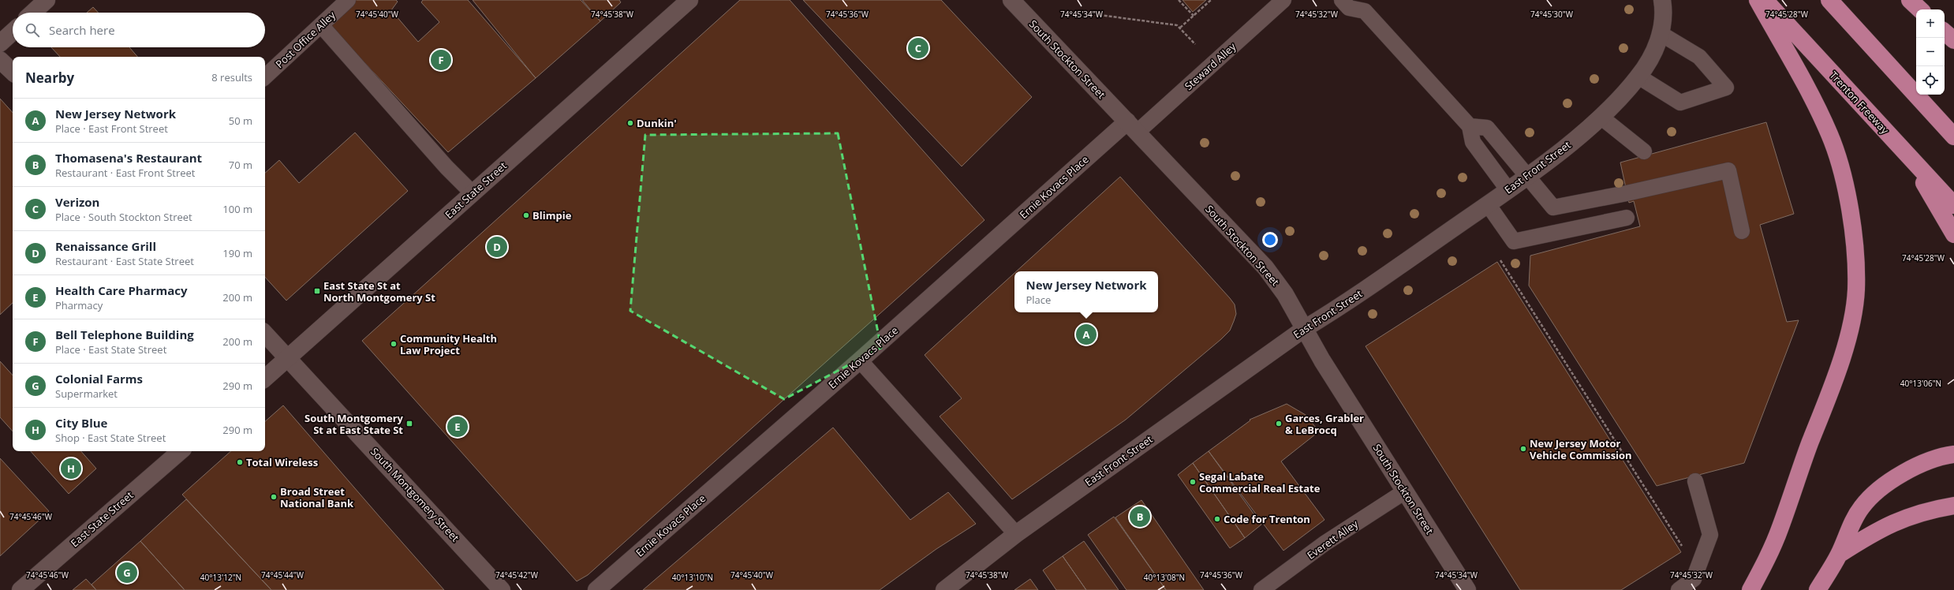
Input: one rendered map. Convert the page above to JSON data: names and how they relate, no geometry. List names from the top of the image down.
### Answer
{
  "streets": {
    "highway": ["Trenton Freeway"],
    "street": [
      "South Stockton Street",
      "East Front Street",
      "Ernie Kovacs Place",
      "East State Street",
      "South Montgomery Street"
    ],
    "lane": ["Post Office Alley", "Steward Alley", "Everett Alley"]
  },
  "crossings": [
    ["South Stockton Street", "Steward Alley"],
    ["South Stockton Street", "East Front Street"],
    ["South Stockton Street", "Ernie Kovacs Place"],
    ["South Stockton Street", "Everett Alley"],
    ["Steward Alley", "Ernie Kovacs Place"],
    ["East State Street", "South Montgomery Street"]
  ],
  "places": {
    "other": [
      "Dunkin'",
      "Blimpie",
      "Community Health Law Project",
      "Garces, Grabler & LeBrocq",
      "New Jersey Motor Vehicle Commission",
      "Total Wireless",
      "Segal Labate Commercial Real Estate",
      "Broad Street National Bank",
      "Code for Trenton"
    ],
    "transit": ["East State St at North Montgomery St", "South Montgomery St at East State St"]
  },
  "page": {
    "map_buttons": ["+", "−"],
    "search": "Search here",
    "pins": [
      "C",
      "F",
      "D",
      "A",
      "E",
      "H",
      "B",
      "G"
    ],
    "heading": ["Nearby", "8 results"],
    "list": [
      {
        "mark": "A",
        "name": "New Jersey Network",
        "note": "Place · East Front Street",
        "value": "50 m"
      },
      {
        "mark": "B",
        "name": "Thomasena's Restaurant",
        "note": "Restaurant · East Front Street",
        "value": "70 m"
      },
      {
        "mark": "C",
        "name": "Verizon",
        "note": "Place · South Stockton Street",
        "value": "100 m"
      },
      {
        "mark": "D",
        "name": "Renaissance Grill",
        "note": "Restaurant · East State Street",
        "value": "190 m"
      },
      {
        "mark": "E",
        "name": "Health Care Pharmacy",
        "note": "Pharmacy",
        "value": "200 m"
      },
      {
        "mark": "F",
        "name": "Bell Telephone Building",
        "note": "Place · East State Street",
        "value": "200 m"
      },
      {
        "mark": "G",
        "name": "Colonial Farms",
        "note": "Supermarket",
        "value": "290 m"
      },
      {
        "mark": "H",
        "name": "City Blue",
        "note": "Shop · East State Street",
        "value": "290 m"
      }
    ],
    "popup": ["New Jersey Network", "Place"]
  },
  "coordinates": [
    "74°45'40\"W",
    "74°45'38\"W",
    "74°45'36\"W",
    "74°45'34\"W",
    "74°45'32\"W",
    "74°45'30\"W",
    "74°45'28\"W",
    "40°13'06\"N",
    "74°45'46\"W",
    "74°45'44\"W",
    "74°45'42\"W",
    "40°13'12\"N",
    "40°13'10\"N",
    "40°13'08\"N"
  ]
}
